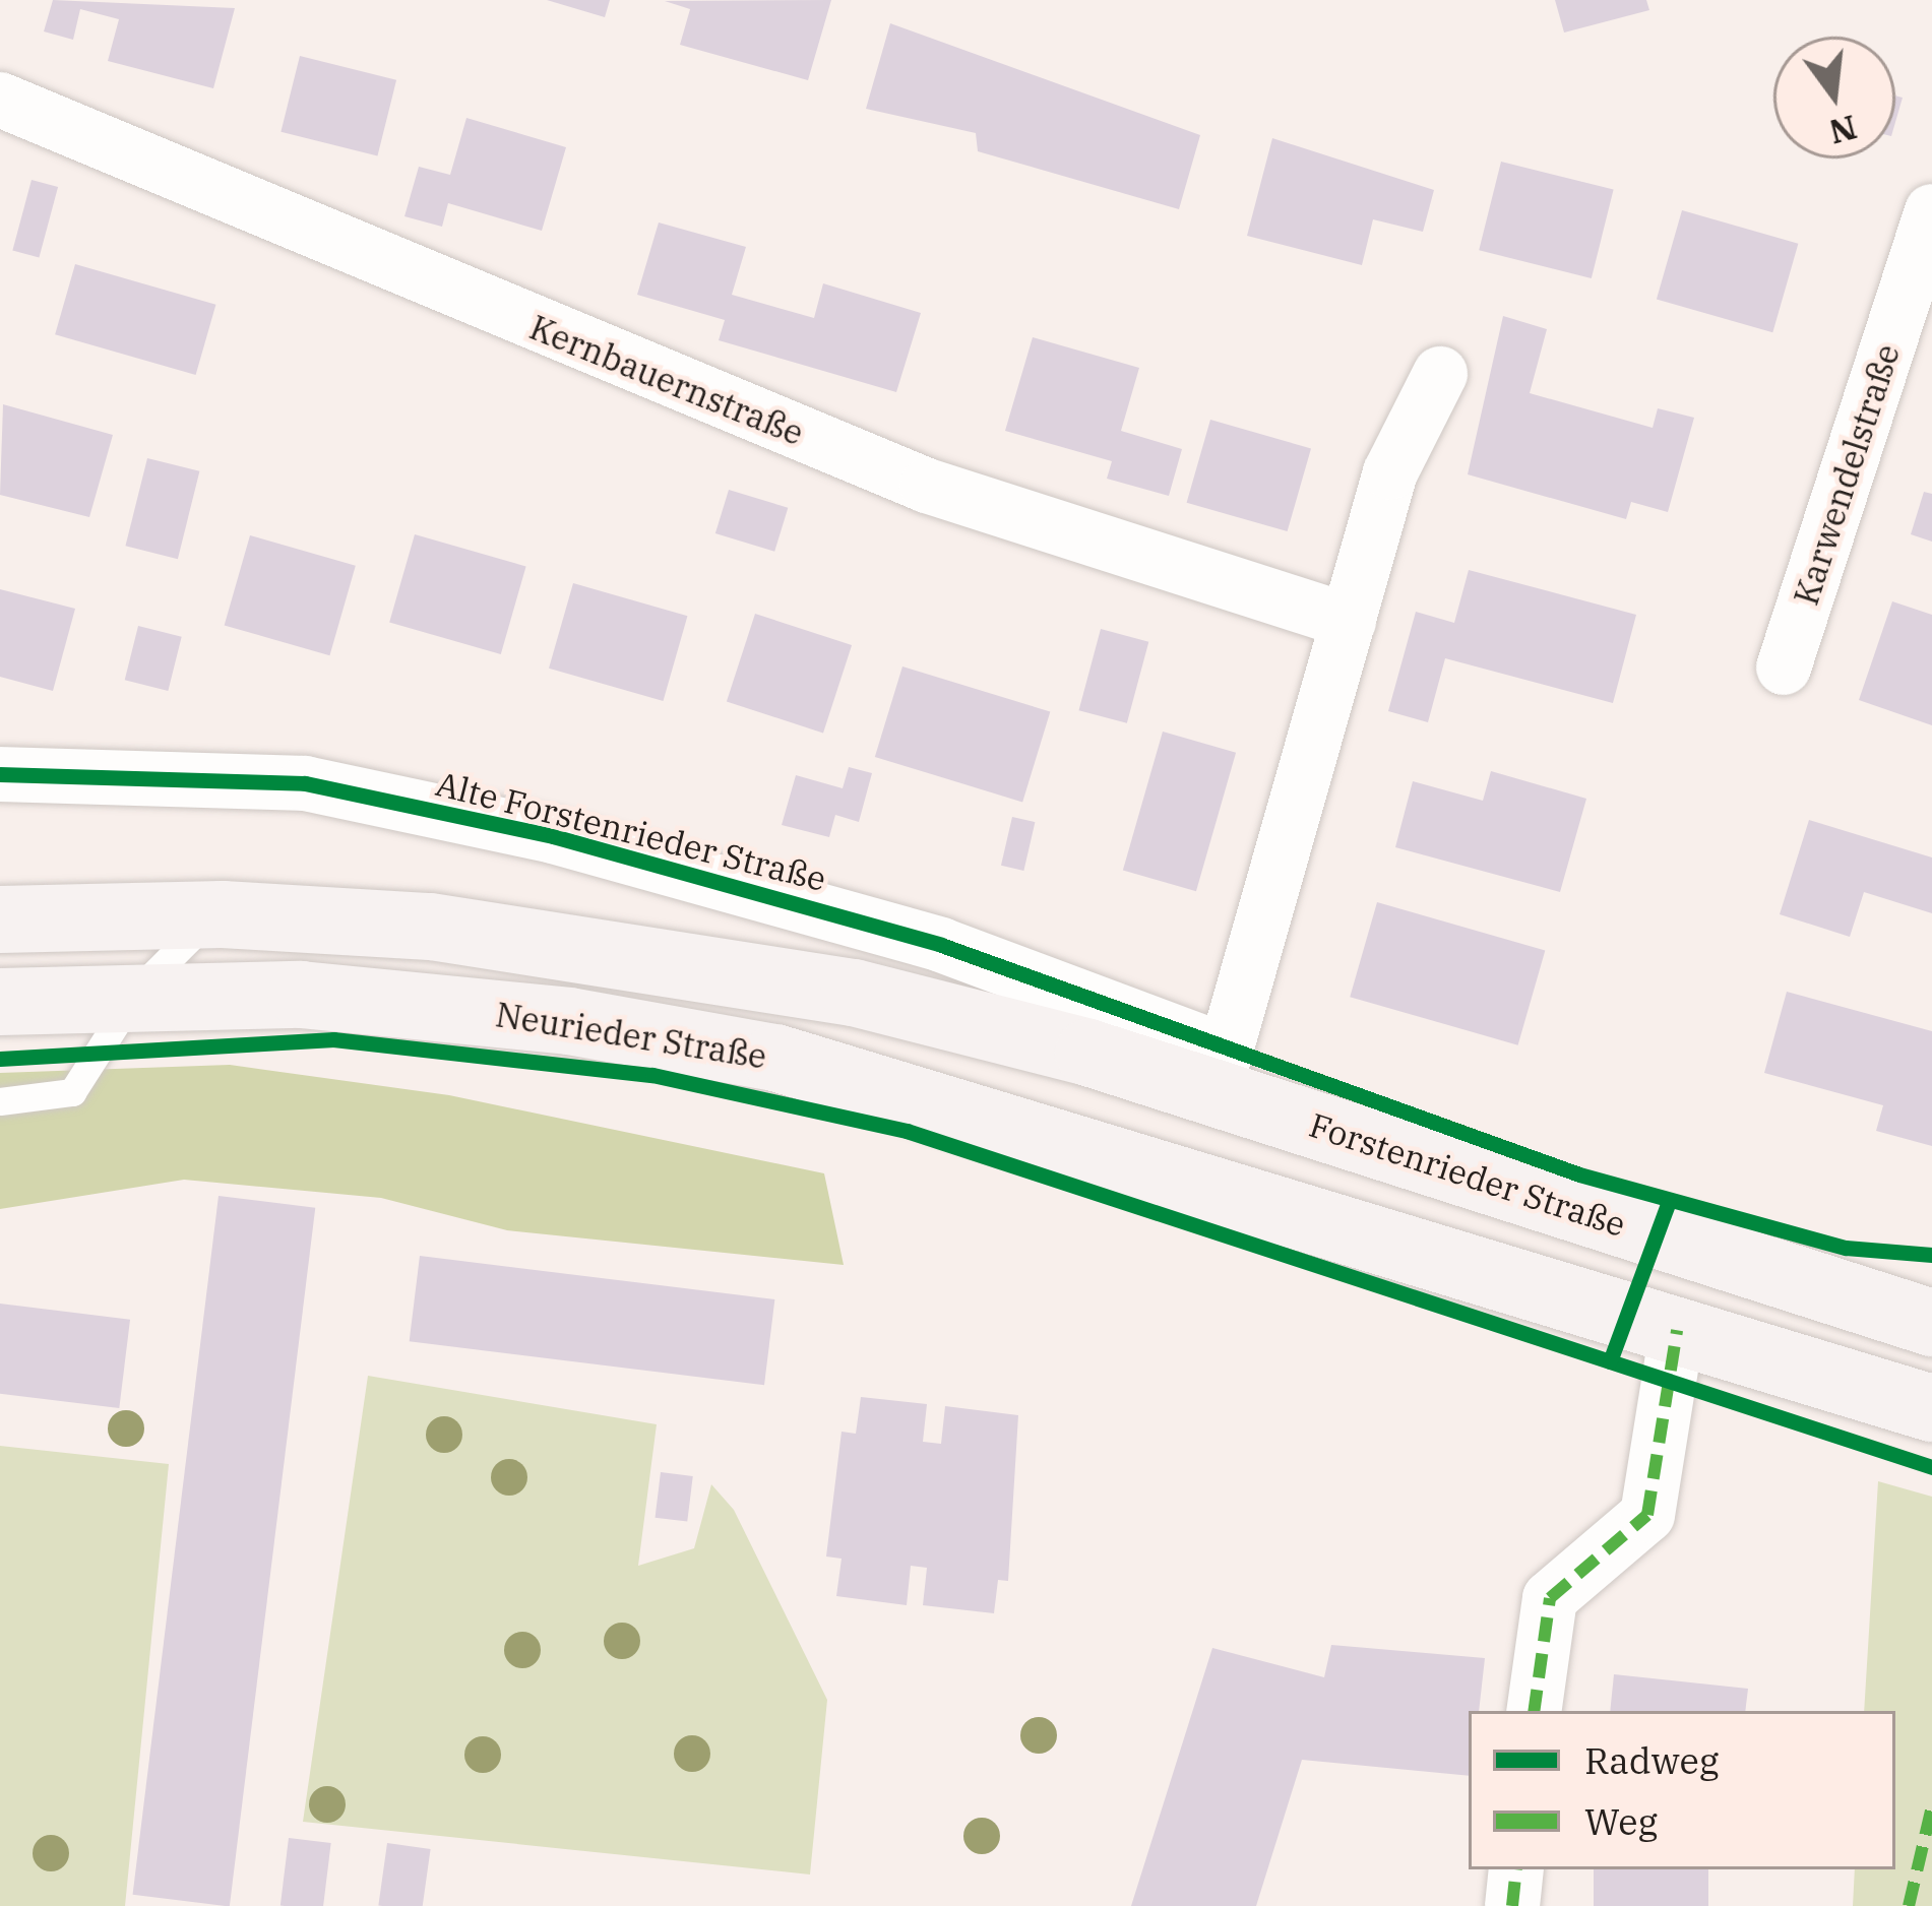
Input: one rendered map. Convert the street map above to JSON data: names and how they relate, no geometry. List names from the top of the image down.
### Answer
{
  "streets": {
    "main road": ["Neurieder Straße", "Forstenrieder Straße"],
    "street": ["Kernbauernstraße", "Karwendelstraße", "Alte Forstenrieder Straße"]
  },
  "crossings": [
    ["Alte Forstenrieder Straße", "Forstenrieder Straße"]
  ],
  "legend": ["Radweg", "Weg"],
  "north": "bottom"
}
